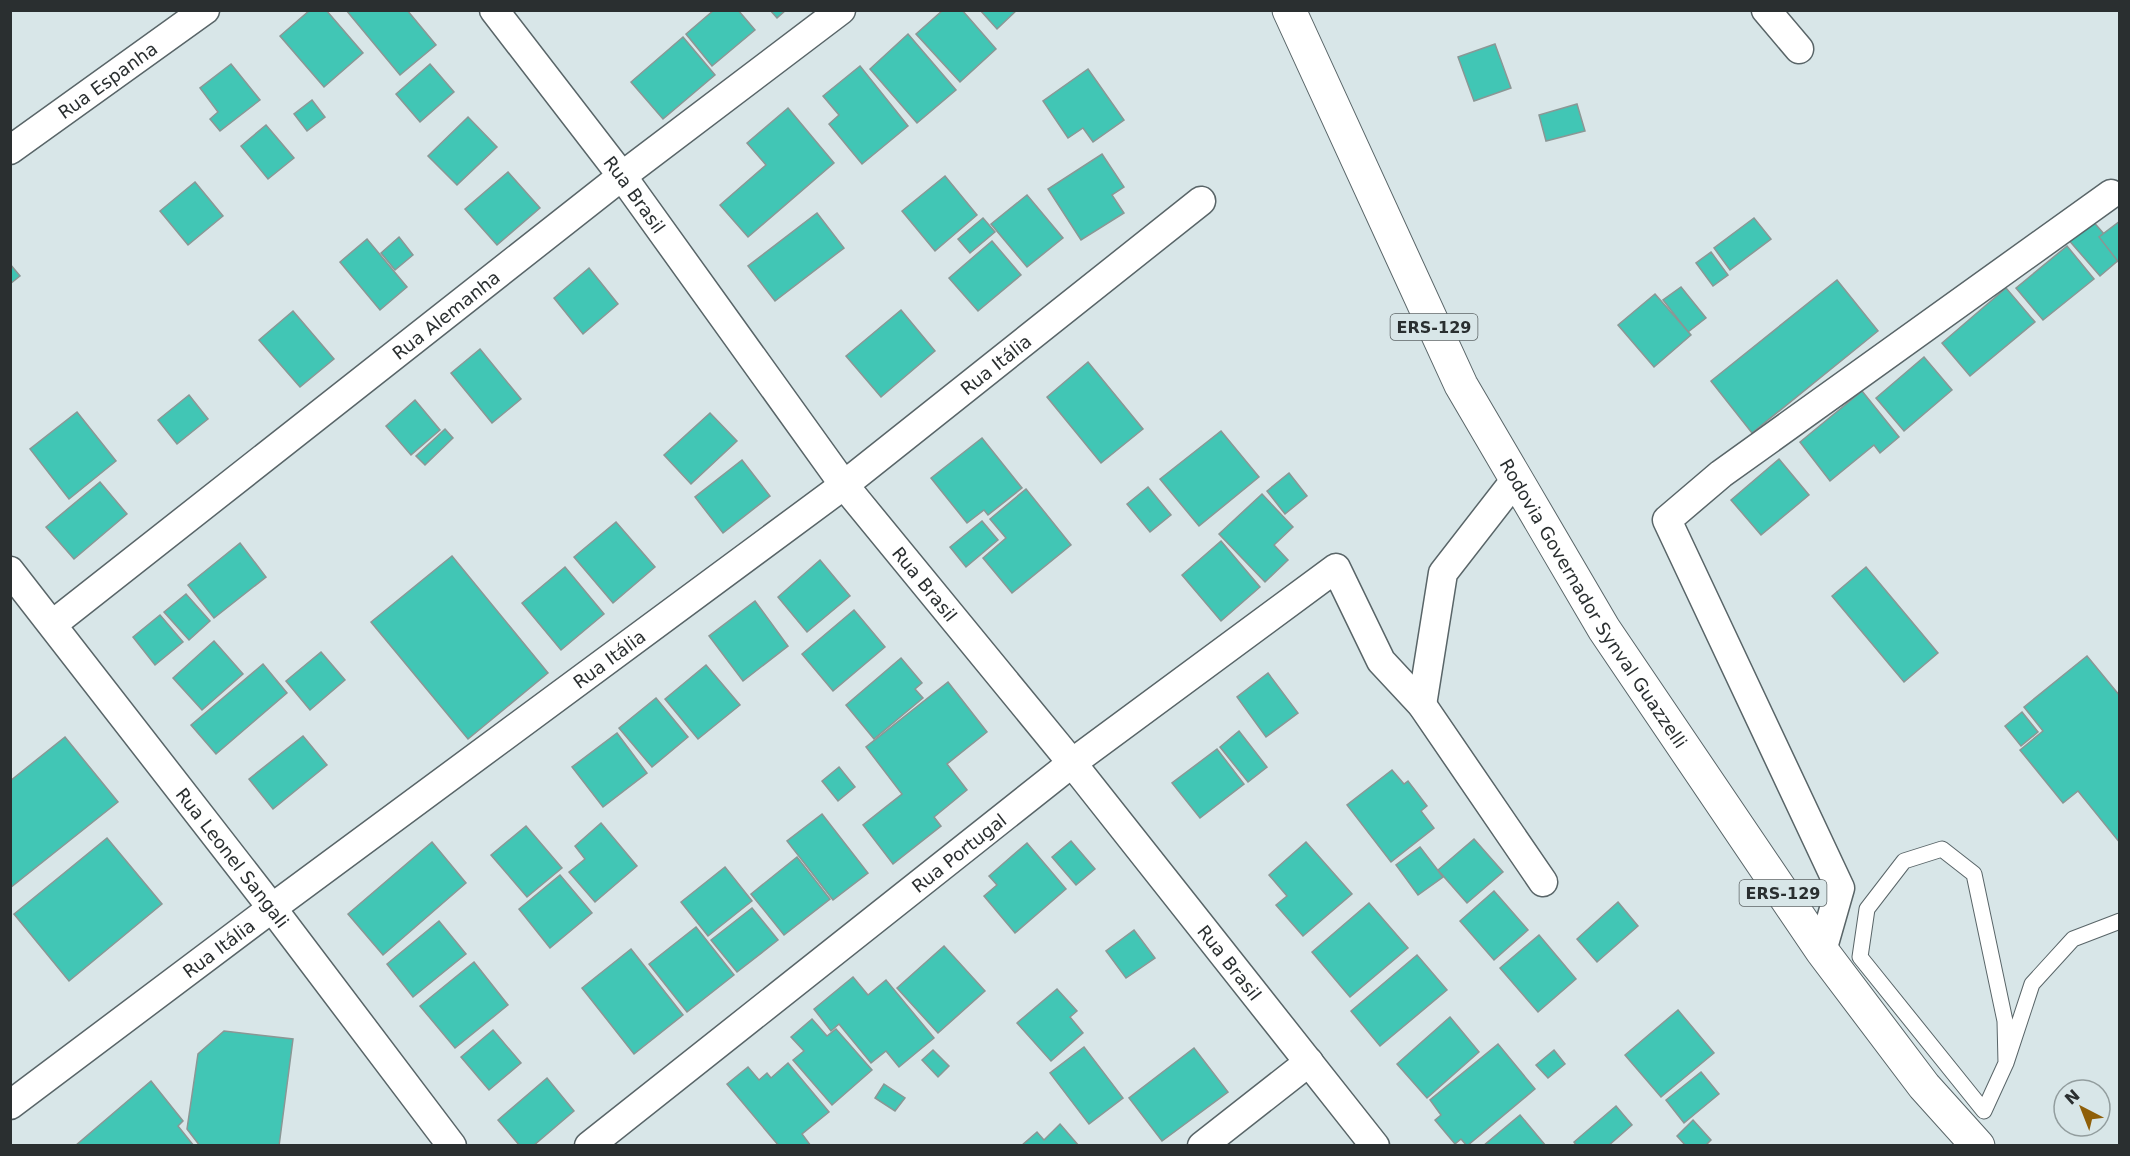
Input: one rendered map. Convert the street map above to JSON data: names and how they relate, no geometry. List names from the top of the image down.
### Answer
{
  "streets": {
    "main road": ["ERS-129", "Rodovia Governador Synval Guazzelli"],
    "street": [
      "Rua Espanha",
      "Rua Brasil",
      "Rua Alemanha",
      "Rua Itália",
      "Rua Portugal",
      "Rua Leonel Sangali"
    ]
  },
  "crossings": [
    ["Rua Brasil", "Rua Alemanha"],
    ["Rua Brasil", "Rua Itália"],
    ["Rua Brasil", "Rua Portugal"],
    ["Rua Alemanha", "Rua Leonel Sangali"],
    ["Rua Itália", "Rua Leonel Sangali"]
  ],
  "north": "top left"
}
